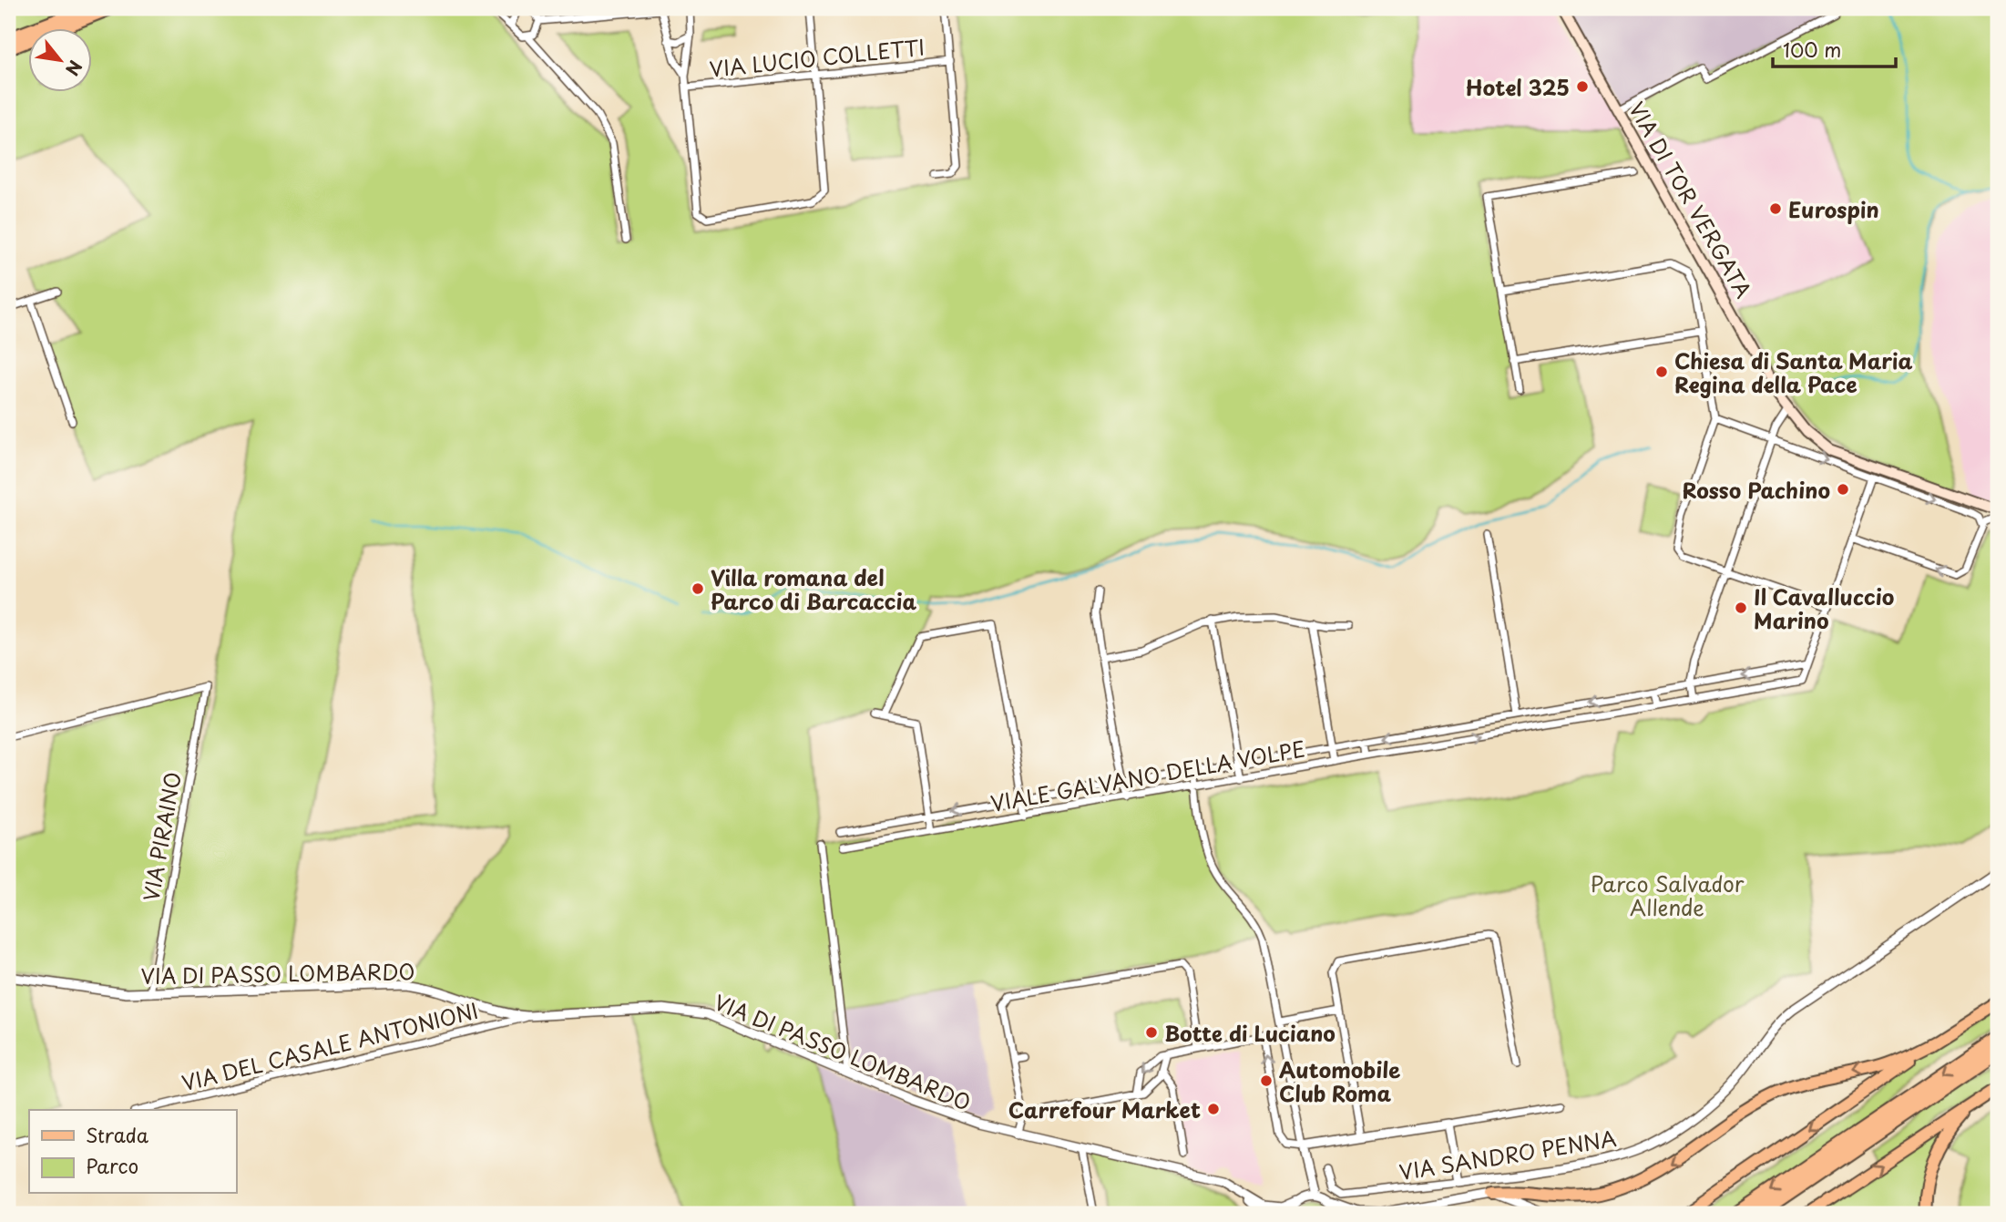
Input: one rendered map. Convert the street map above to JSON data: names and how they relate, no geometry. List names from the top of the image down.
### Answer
{
  "streets": {
    "main road": ["VIA DI TOR VERGATA"],
    "street": [
      "VIA LUCIO COLLETTI",
      "VIALE GALVANO DELLA VOLPE",
      "VIA PIRAINO",
      "VIA DI PASSO LOMBARDO",
      "VIA DEL CASALE ANTONIONI",
      "VIA SANDRO PENNA"
    ]
  },
  "crossings": [
    ["VIA PIRAINO", "VIA DI PASSO LOMBARDO"],
    ["VIA DI PASSO LOMBARDO", "VIA DEL CASALE ANTONIONI"]
  ],
  "parks": ["Parco Salvador Allende"],
  "places": [
    "Hotel 325",
    "Eurospin",
    "Chiesa di Santa Maria Regina della Pace",
    "Rosso Pachino",
    "Villa romana del Parco di Barcaccia",
    "Il Cavalluccio Marino",
    "Botte di Luciano",
    "Automobile Club Roma",
    "Carrefour Market"
  ],
  "legend": ["Strada", "Parco"],
  "scale_bar": "100 m",
  "north": "bottom right"
}
